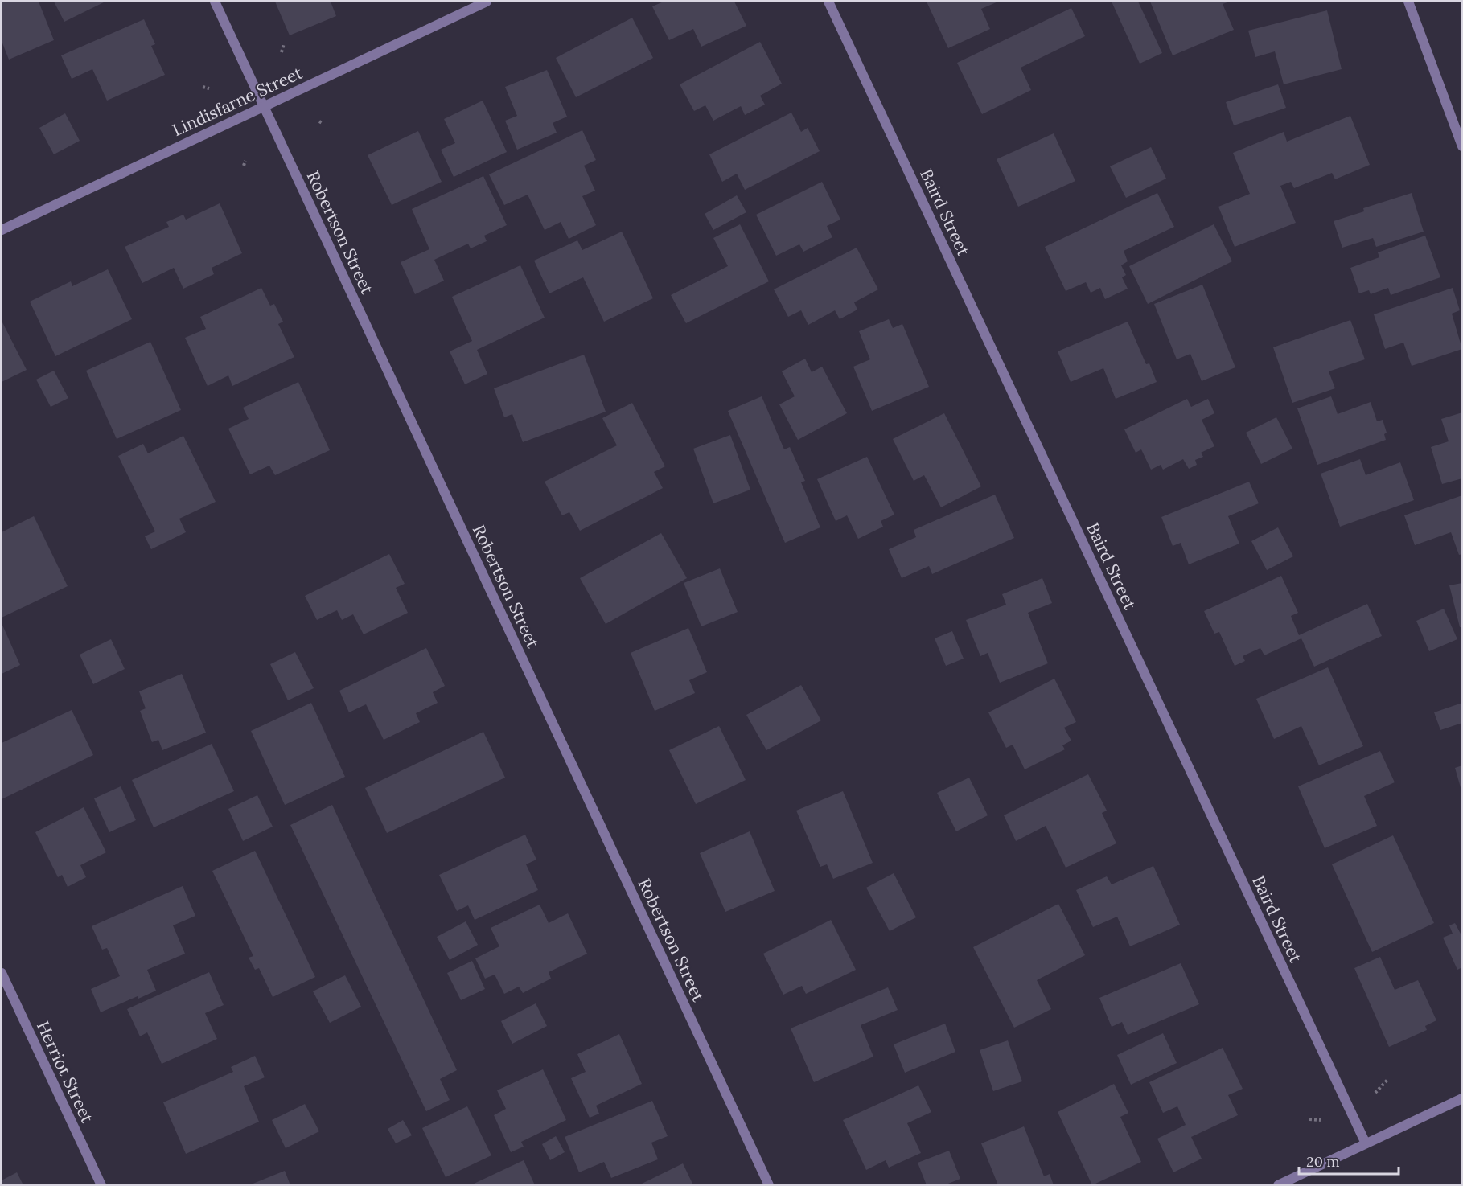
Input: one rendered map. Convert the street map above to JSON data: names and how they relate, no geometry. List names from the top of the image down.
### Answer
{
  "streets": {
    "street": [
      "Lindisfarne Street",
      "Baird Street",
      "Robertson Street",
      "Herriot Street"
    ]
  },
  "crossings": [
    ["Lindisfarne Street", "Robertson Street"]
  ],
  "scale_bar": "20 m"
}
